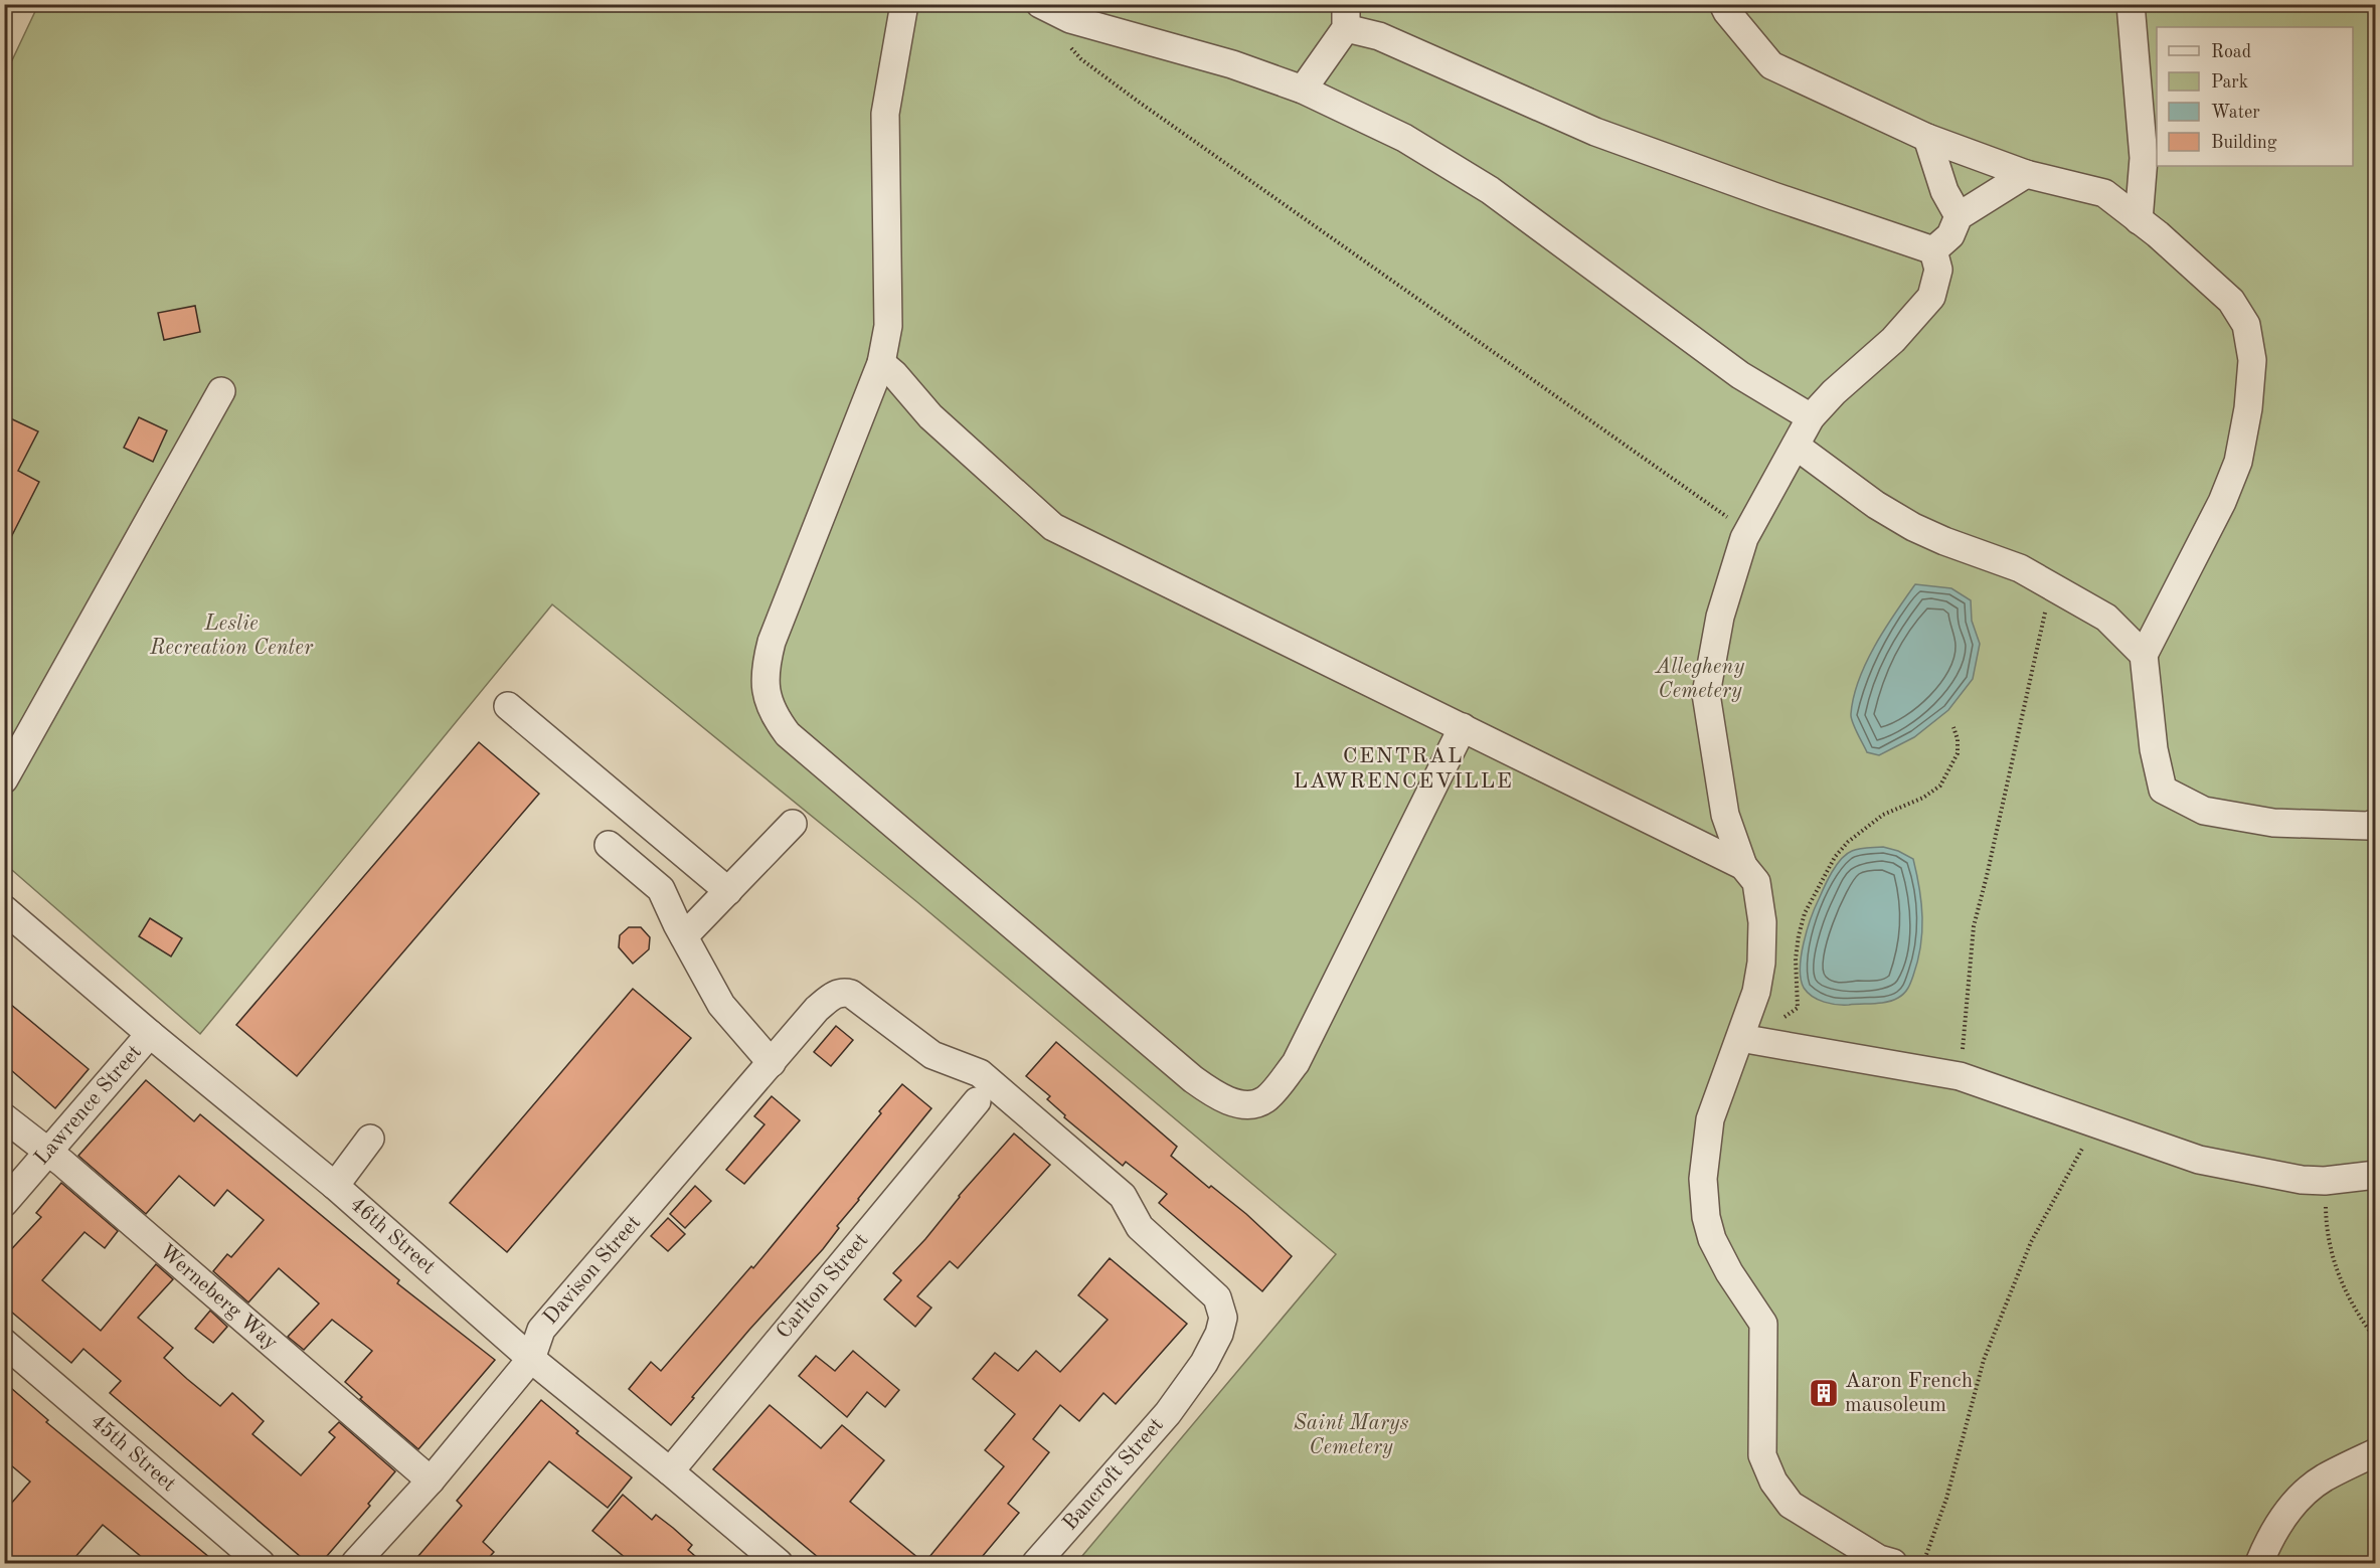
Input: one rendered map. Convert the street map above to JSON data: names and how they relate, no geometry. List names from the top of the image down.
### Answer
{
  "streets": {
    "street": [
      "Lawrence Street",
      "46th Street",
      "Davison Street",
      "Carlton Street",
      "Werneberg Way",
      "45th Street",
      "Bancroft Street"
    ]
  },
  "crossings": [
    ["Lawrence Street", "46th Street"],
    ["Lawrence Street", "Werneberg Way"],
    ["46th Street", "Davison Street"],
    ["46th Street", "Carlton Street"],
    ["Davison Street", "Werneberg Way"],
    ["Davison Street", "Bancroft Street"]
  ],
  "districts": ["CENTRAL LAWRENCEVILLE"],
  "parks": ["Leslie Recreation Center", "Allegheny Cemetery", "Saint Marys Cemetery"],
  "places": {
    "building": ["Aaron French mausoleum"]
  },
  "legend": [
    "Road",
    "Park",
    "Water",
    "Building"
  ]
}
